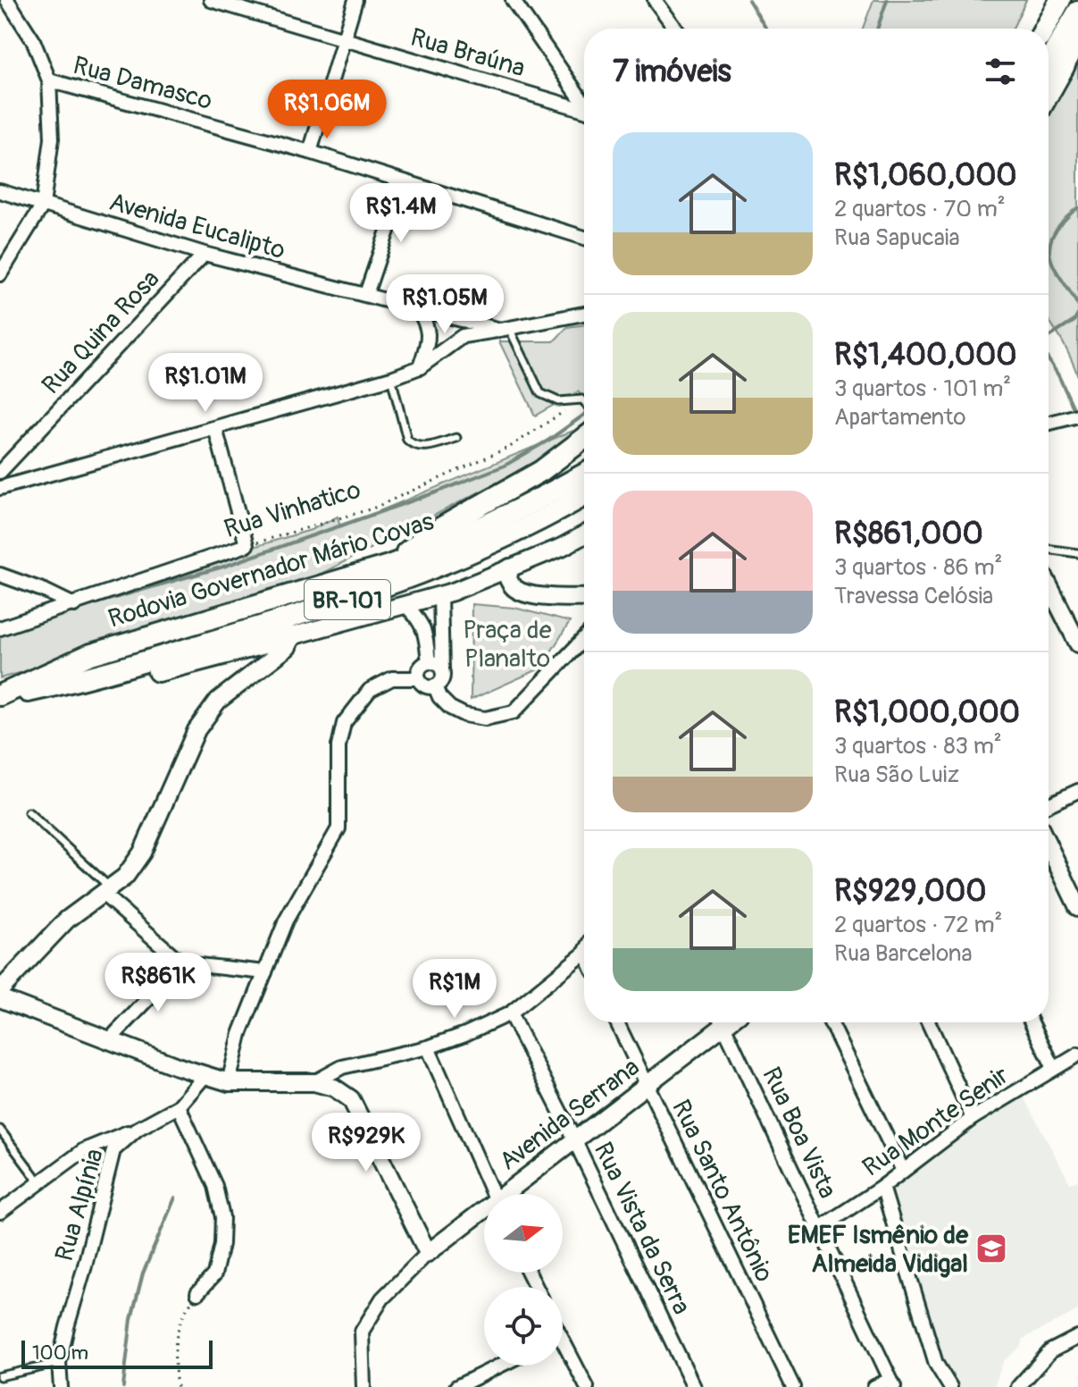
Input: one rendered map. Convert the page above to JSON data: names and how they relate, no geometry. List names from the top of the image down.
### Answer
{
  "streets": {
    "main road": ["Rodovia Governador Mário Covas", "BR-101"],
    "street": [
      "Rua Braúna",
      "Rua Damasco",
      "Avenida Eucalipto",
      "Rua Quina Rosa",
      "Rua Vinhatico",
      "Avenida Serrana",
      "Rua Monte Senir",
      "Rua Boa Vista",
      "Rua Santo Antônio",
      "Rua Alpínia",
      "Rua Vista da Serra"
    ]
  },
  "crossings": [
    ["Avenida Eucalipto", "Rua Quina Rosa"],
    ["Avenida Serrana", "Rua Santo Antônio"],
    ["Avenida Serrana", "Rua Vista da Serra"],
    ["Rua Monte Senir", "Rua Boa Vista"]
  ],
  "parks": ["Praça de Planalto"],
  "places": {
    "school or university": ["EMEF Ismênio de Almeida Vidigal"]
  },
  "scale_bar": "100 m",
  "north": "right",
  "page": {
    "heading": "7 imóveis",
    "price": [
      "R$1.06M",
      "R$1.4M",
      "R$1.05M",
      "R$1.01M",
      "R$861K",
      "R$1M",
      "R$929K"
    ],
    "list": [
      {
        "name": "R$1,060,000",
        "note": "2 quartos · 70 m² · Rua Sapucaia"
      },
      {
        "name": "R$1,400,000",
        "note": "3 quartos · 101 m² · Apartamento"
      },
      {
        "name": "R$861,000",
        "note": "3 quartos · 86 m² · Travessa Celósia"
      },
      {
        "name": "R$1,000,000",
        "note": "3 quartos · 83 m² · Rua São Luiz"
      },
      {
        "name": "R$929,000",
        "note": "2 quartos · 72 m² · Rua Barcelona"
      }
    ],
    "scale": "100 m"
  }
}
